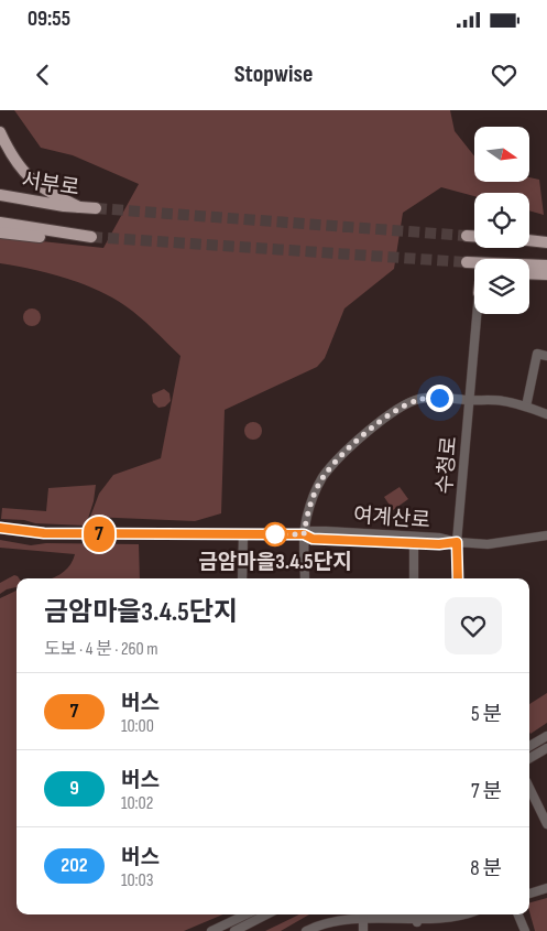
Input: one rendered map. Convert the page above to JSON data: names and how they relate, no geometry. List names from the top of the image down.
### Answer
{
  "streets": {
    "main road": ["서부로"],
    "street": ["수청로", "여계산로"]
  },
  "crossings": [
    ["수청로", "여계산로"]
  ],
  "places": ["금암마을3.4.5단지"],
  "lines": ["bus line 7"],
  "north": "right",
  "page": {
    "status": "09:55",
    "header": "Stopwise",
    "on_map": "7",
    "heading": ["금암마을3.4.5단지", "도보 · 4 분 · 260 m"],
    "list": [
      {
        "mark": "7",
        "name": "버스",
        "note": "10:00",
        "value": "5 분"
      },
      {
        "mark": "9",
        "name": "버스",
        "note": "10:02",
        "value": "7 분"
      },
      {
        "mark": "202",
        "name": "버스",
        "note": "10:03",
        "value": "8 분"
      }
    ]
  }
}
